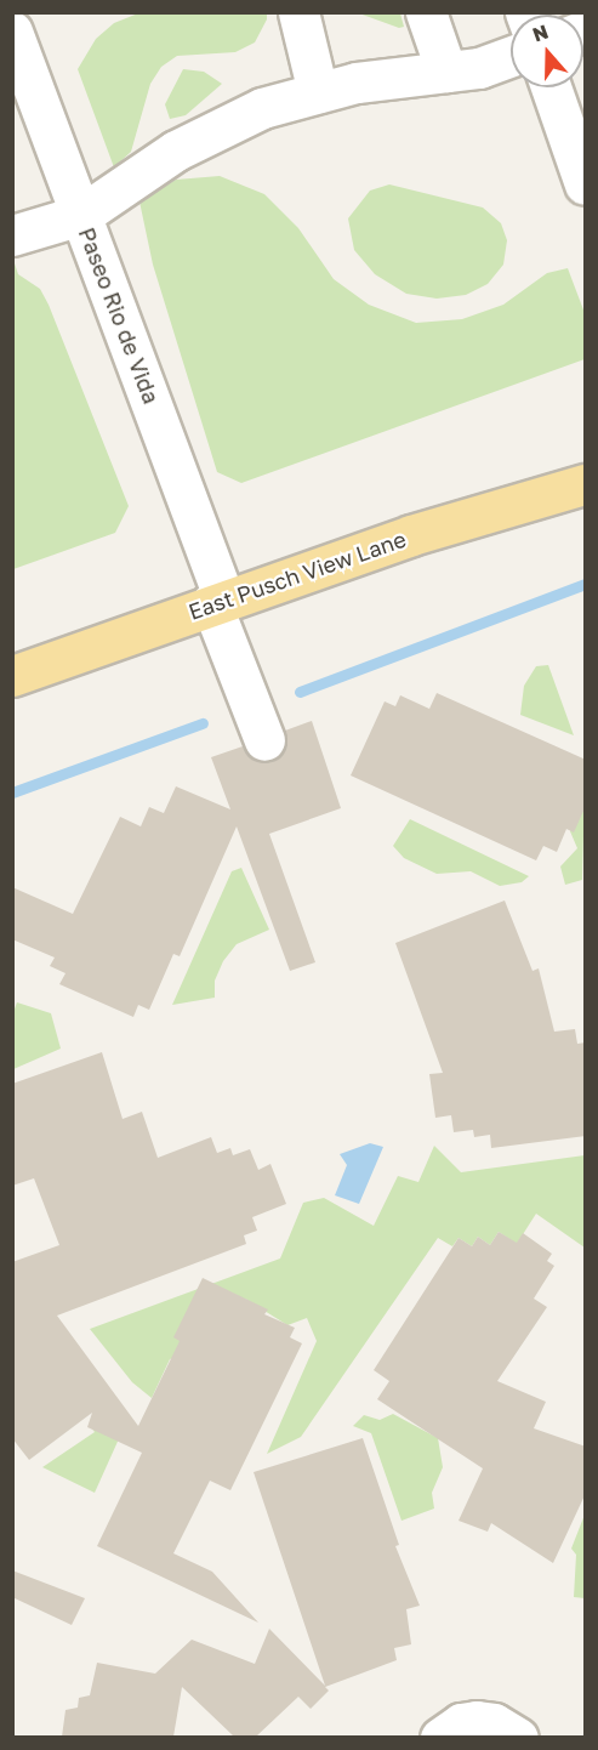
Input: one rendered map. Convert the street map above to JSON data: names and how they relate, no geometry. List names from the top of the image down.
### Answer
{
  "streets": {
    "main road": ["East Pusch View Lane"],
    "lane": ["Paseo Rio de Vida"]
  },
  "crossings": [
    ["Paseo Rio de Vida", "East Pusch View Lane"]
  ],
  "north": "top"
}
